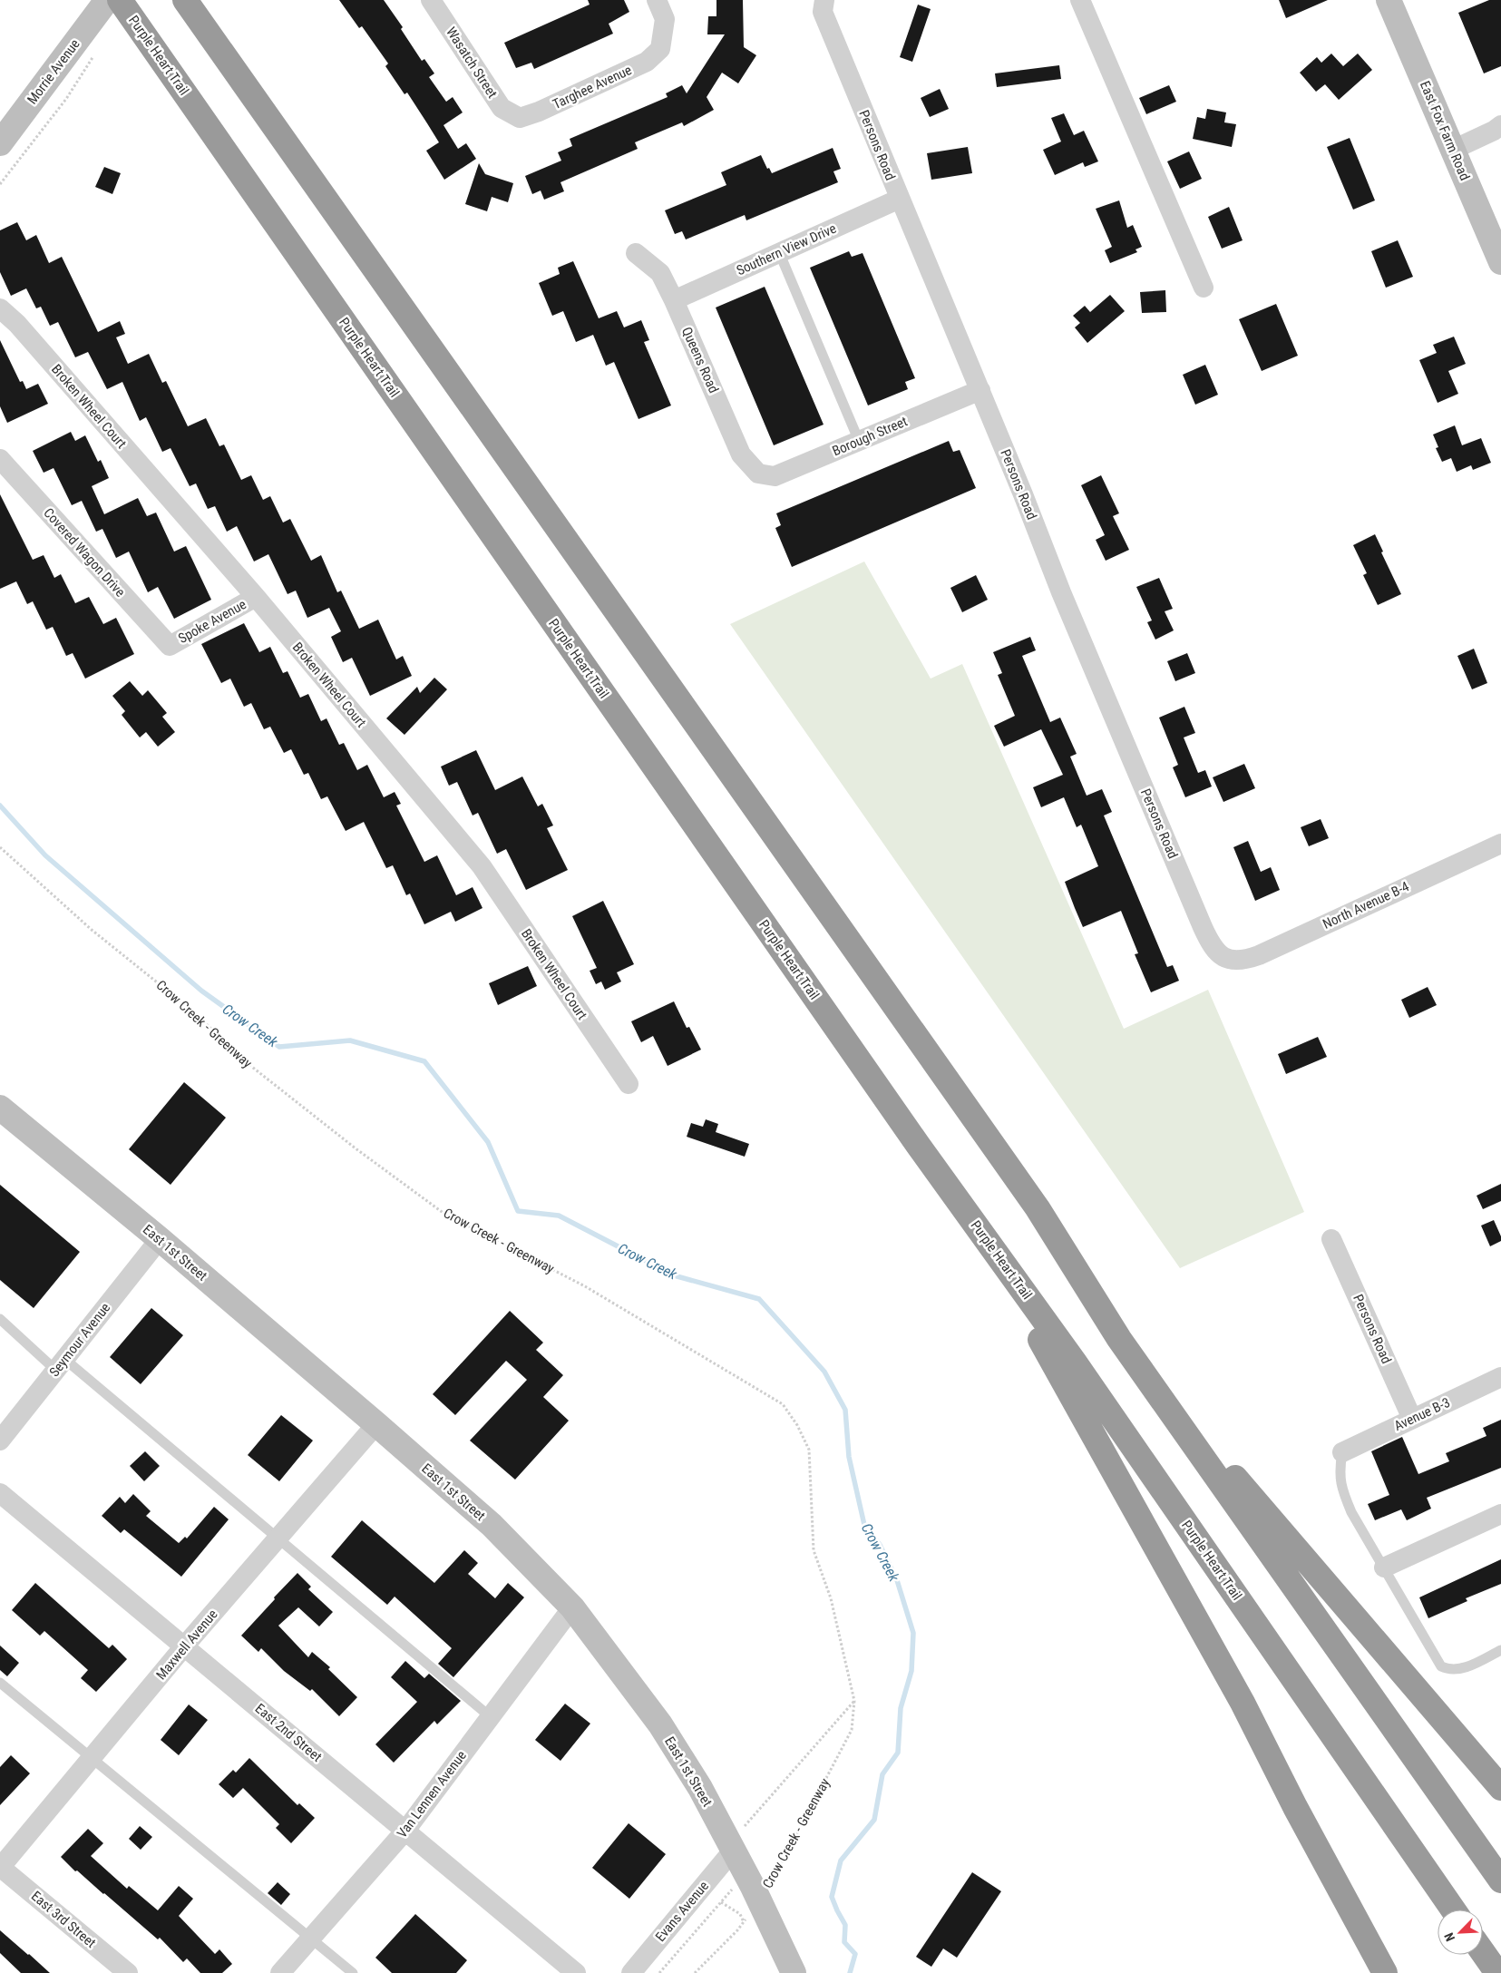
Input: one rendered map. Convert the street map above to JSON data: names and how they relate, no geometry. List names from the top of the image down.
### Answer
{
  "streets": {
    "highway": ["Purple Heart Trail"],
    "street": [
      "Wasatch Street",
      "Morrie Avenue",
      "Targhee Avenue",
      "East Fox Farm Road",
      "Persons Road",
      "Southern View Drive",
      "Queens Road",
      "Broken Wheel Court",
      "Borough Street",
      "Covered Wagon Drive",
      "Spoke Avenue",
      "North Avenue B-4",
      "East 1st Street",
      "Seymour Avenue",
      "Avenue B-3",
      "Maxwell Avenue",
      "East 2nd Street",
      "Van Lennen Avenue",
      "Evans Avenue",
      "East 3rd Street"
    ],
    "path": ["Crow Creek - Greenway"]
  },
  "crossings": [
    ["Wasatch Street", "Targhee Avenue"],
    ["Persons Road", "Southern View Drive"],
    ["Persons Road", "Borough Street"],
    ["Persons Road", "North Avenue B-4"],
    ["Persons Road", "Avenue B-3"],
    ["Southern View Drive", "Queens Road"],
    ["Queens Road", "Borough Street"],
    ["Broken Wheel Court", "Spoke Avenue"],
    ["Covered Wagon Drive", "Spoke Avenue"],
    ["Crow Creek - Greenway", "East 1st Street"],
    ["East 1st Street", "Seymour Avenue"],
    ["East 1st Street", "Maxwell Avenue"],
    ["East 1st Street", "Van Lennen Avenue"],
    ["East 1st Street", "Evans Avenue"],
    ["Maxwell Avenue", "East 2nd Street"],
    ["Maxwell Avenue", "East 3rd Street"],
    ["East 2nd Street", "Van Lennen Avenue"]
  ],
  "water": ["Crow Creek"],
  "north": "bottom left"
}
